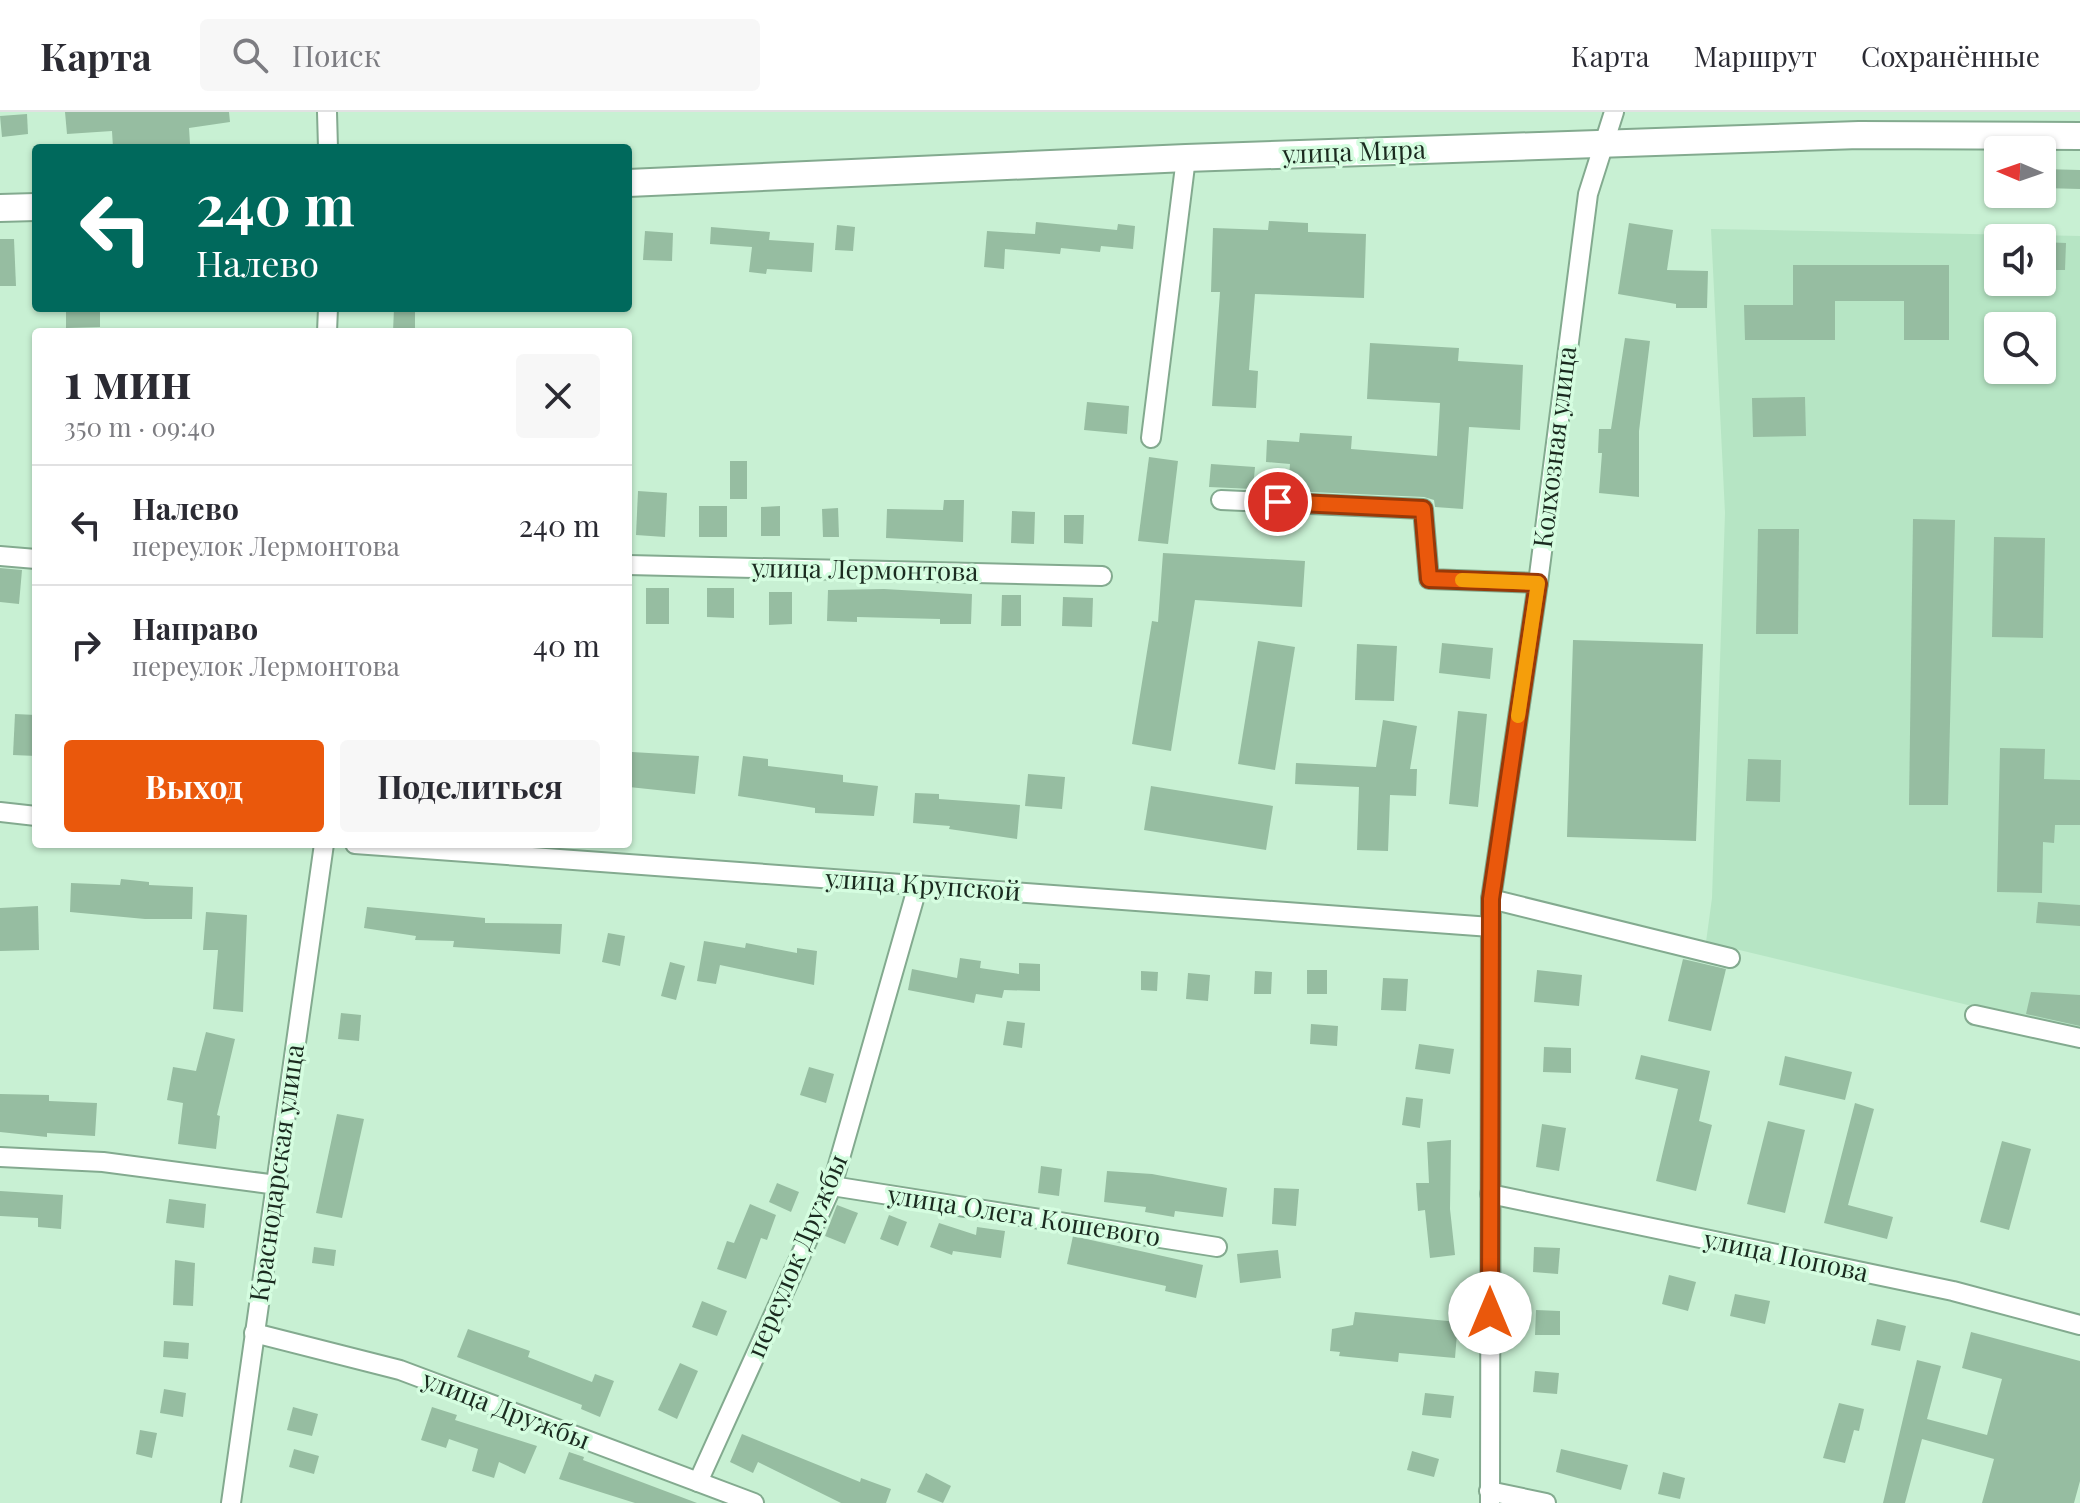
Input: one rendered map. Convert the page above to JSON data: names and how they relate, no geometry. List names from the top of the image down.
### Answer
{
  "streets": {
    "main road": ["улица Мира"],
    "street": [
      "Колхозная улица",
      "улица Лермонтова",
      "улица Крупской",
      "Краснодарская улица",
      "улица Олега Кошевого",
      "переулок Дружбы",
      "улица Попова",
      "улица Дружбы"
    ]
  },
  "crossings": [
    ["улица Мира", "Колхозная улица"],
    ["Колхозная улица", "улица Крупской"],
    ["Колхозная улица", "улица Попова"],
    ["улица Крупской", "переулок Дружбы"],
    ["Краснодарская улица", "улица Дружбы"],
    ["улица Олега Кошевого", "переулок Дружбы"],
    ["переулок Дружбы", "улица Дружбы"]
  ],
  "north": "left",
  "page": {
    "header": "Карта",
    "search": "Поиск",
    "nav": ["Карта", "Маршрут", "Сохранённые"],
    "turn": ["240 m", "Налево"],
    "heading": ["1 мин", "350 m · 09:40"],
    "list": [
      {
        "name": "Налево",
        "note": "переулок Лермонтова",
        "value": "240 m"
      },
      {
        "name": "Направо",
        "note": "переулок Лермонтова",
        "value": "40 m"
      }
    ],
    "buttons": ["Выход", "Поделиться"]
  }
}
